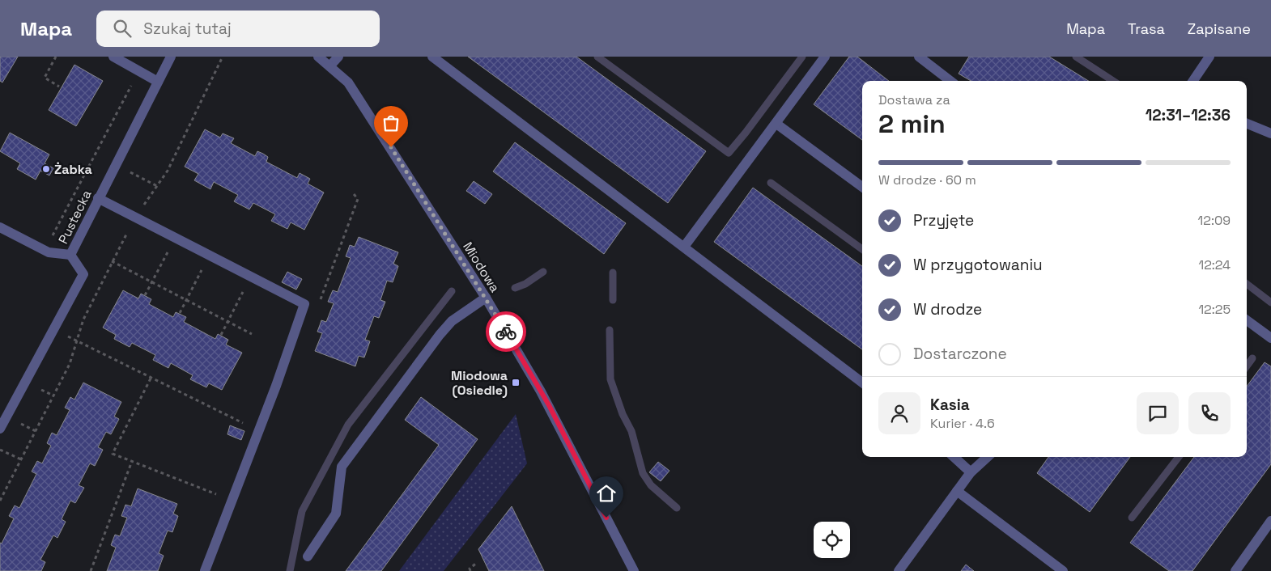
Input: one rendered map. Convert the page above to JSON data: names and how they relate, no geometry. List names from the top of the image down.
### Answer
{
  "streets": {
    "street": ["Pustecka", "Miodowa"]
  },
  "places": {
    "other": ["Żabka"],
    "transit": ["Miodowa (Osiedle)"]
  },
  "page": {
    "header": "Mapa",
    "search": "Szukaj tutaj",
    "nav": ["Mapa", "Trasa", "Zapisane"],
    "heading": ["2 min", "Dostawa za", "12:31–12:36"],
    "panel": ["Kasia", "Kurier · 4.6"],
    "bar": "W drodze · 60 m",
    "list": [
      ["Przyjęte", "12:09"],
      ["W przygotowaniu", "12:24"],
      ["W drodze", "12:25"],
      "Dostarczone"
    ]
  }
}
